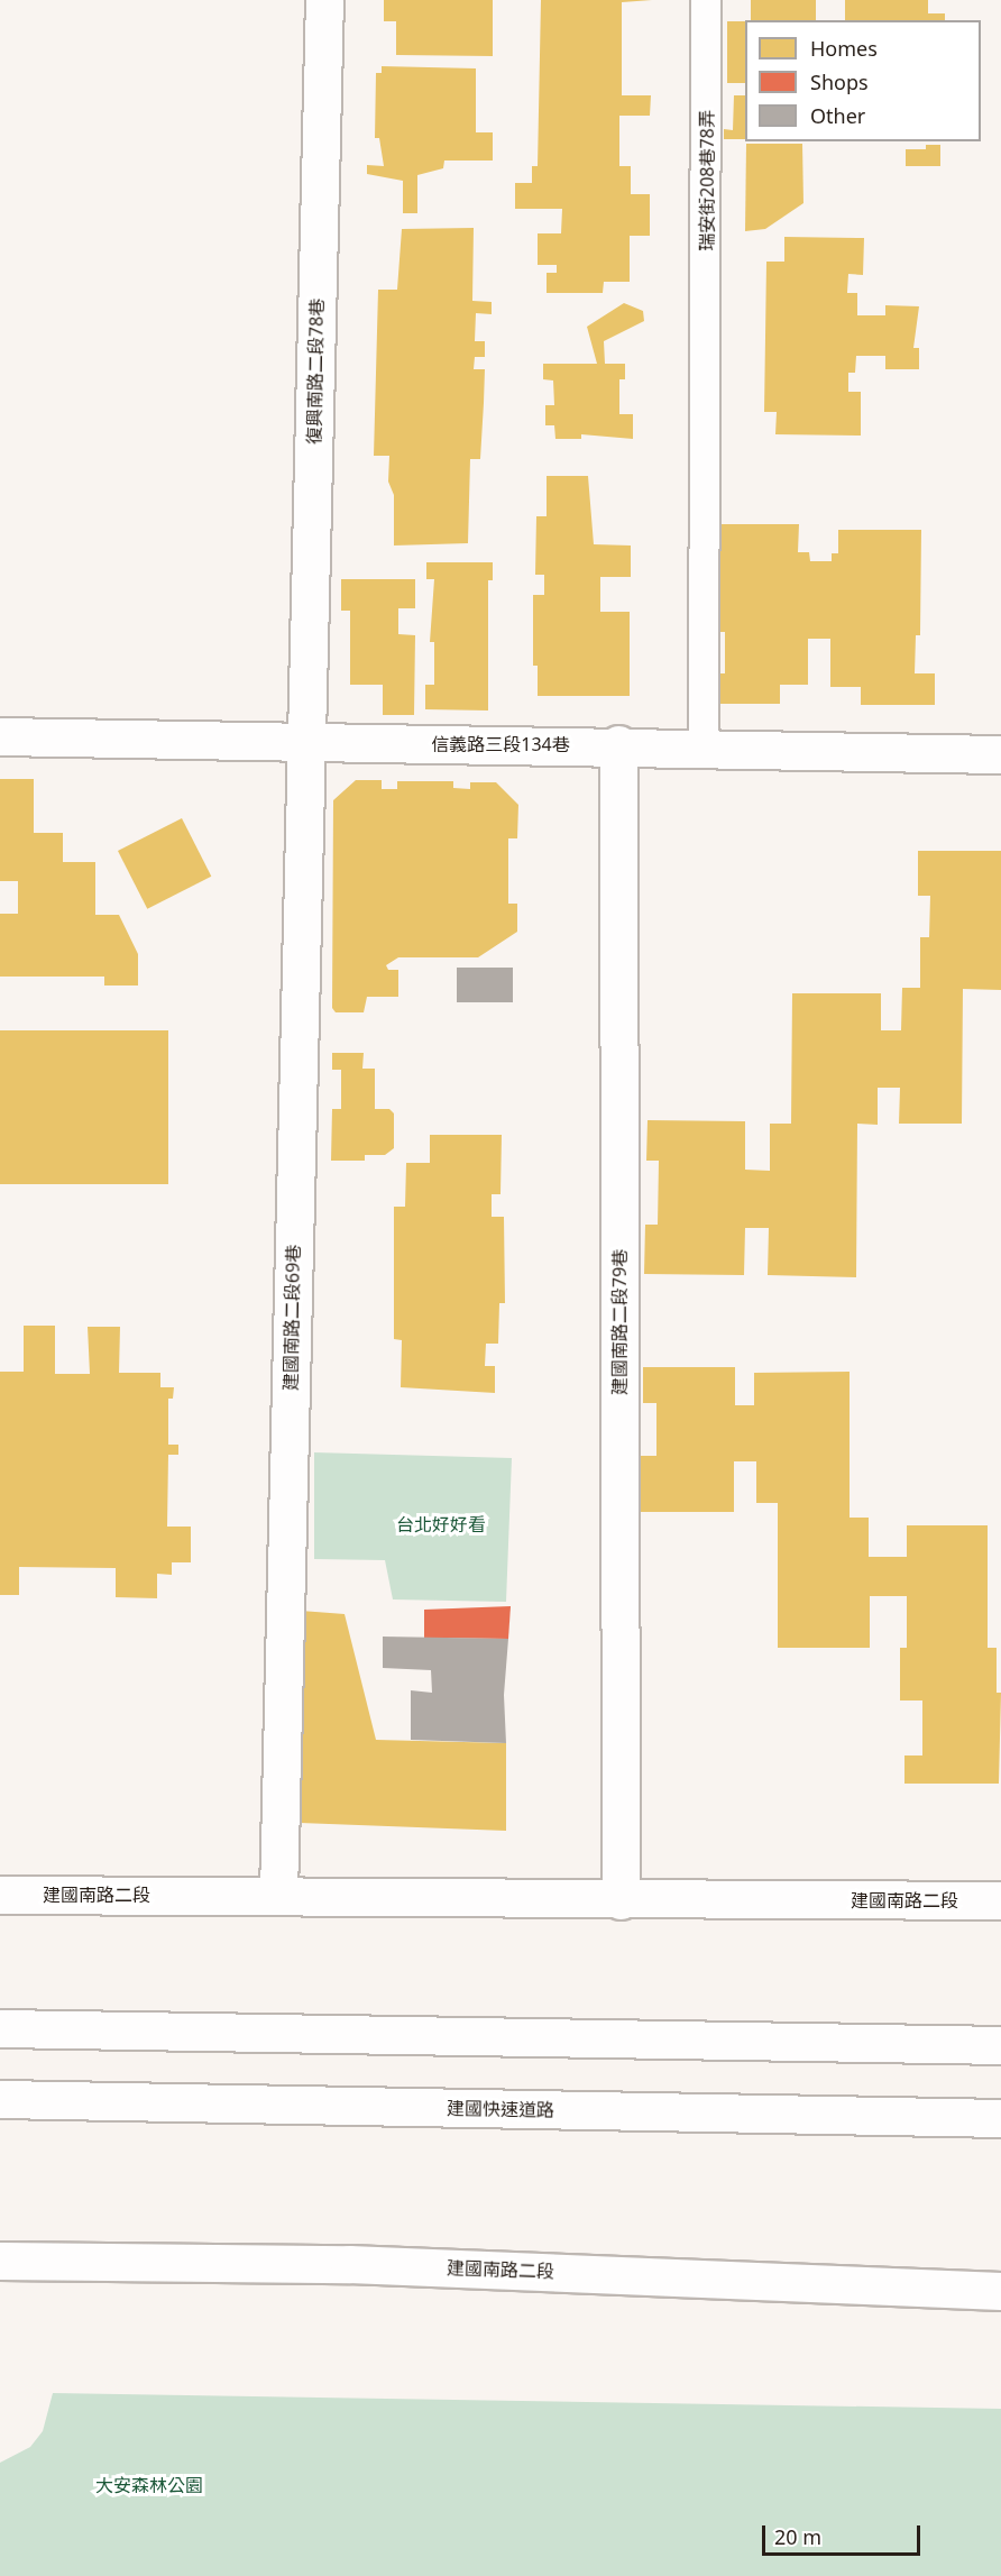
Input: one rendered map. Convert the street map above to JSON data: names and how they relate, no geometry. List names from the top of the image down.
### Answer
{
  "streets": {
    "main road": [
      "復興南路二段78巷",
      "信義路三段134巷",
      "建國南路二段69巷",
      "建國南路二段79巷",
      "建國南路二段",
      "建國快速道路"
    ],
    "lane": ["瑞安街208巷78弄"]
  },
  "crossings": [
    ["瑞安街208巷78弄", "信義路三段134巷"],
    ["復興南路二段78巷", "信義路三段134巷"],
    ["復興南路二段78巷", "建國南路二段69巷"],
    ["信義路三段134巷", "建國南路二段69巷"],
    ["信義路三段134巷", "建國南路二段79巷"],
    ["建國南路二段69巷", "建國南路二段"],
    ["建國南路二段79巷", "建國南路二段"]
  ],
  "parks": ["台北好好看", "大安森林公園"],
  "legend": ["Homes", "Shops", "Other"],
  "scale_bar": "20 m"
}
